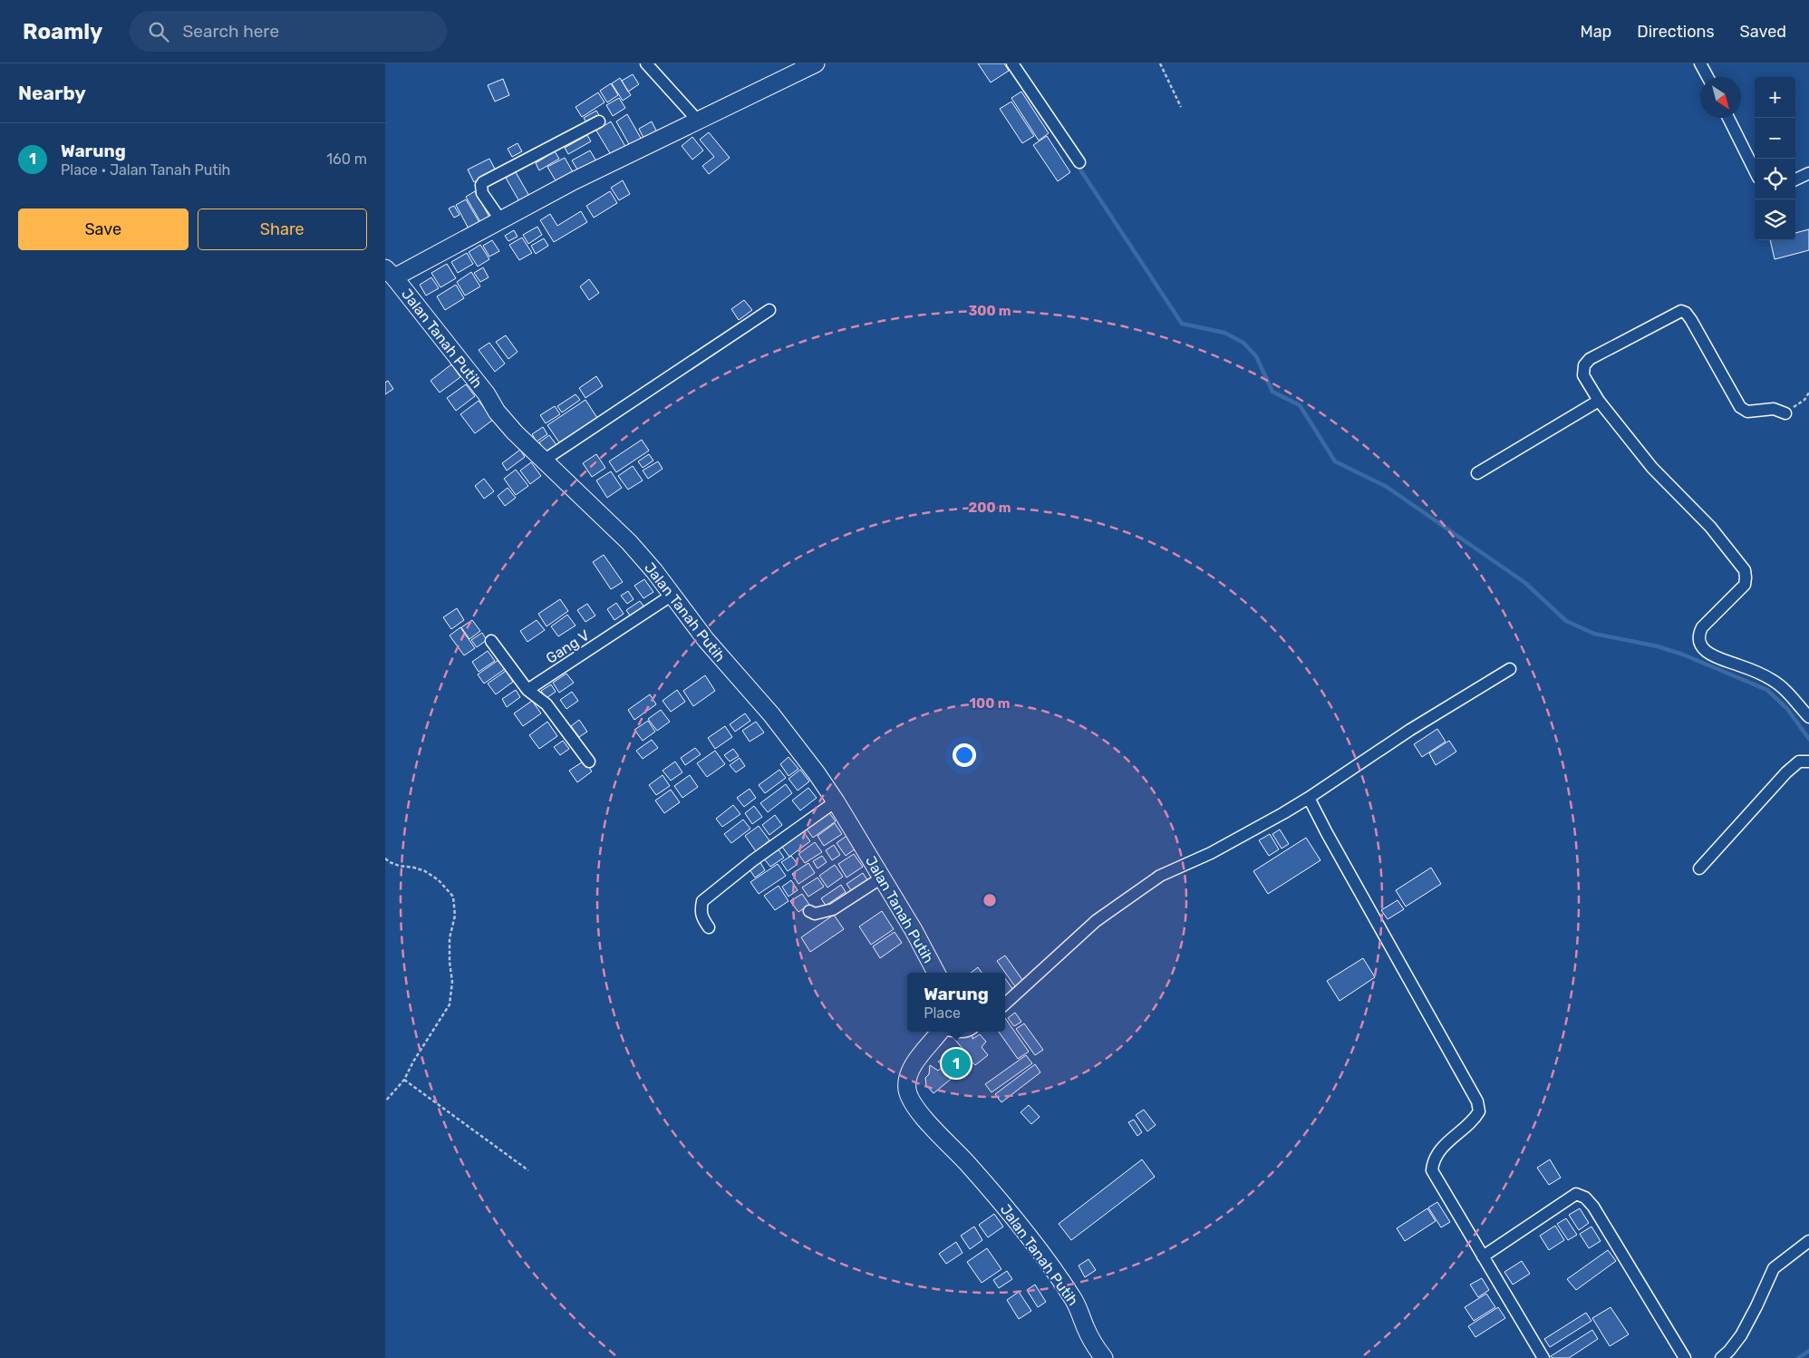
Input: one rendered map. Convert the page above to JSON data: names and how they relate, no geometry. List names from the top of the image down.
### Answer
{
  "streets": {
    "street": ["Jalan Tanah Putih", "Gang V"]
  },
  "crossings": [
    ["Jalan Tanah Putih", "Gang V"]
  ],
  "north": "bottom right",
  "page": {
    "header": "Roamly",
    "search": "Search here",
    "nav": ["Map", "Directions", "Saved"],
    "heading": "Nearby",
    "map_buttons": ["+", "−"],
    "list": [
      {
        "mark": "1",
        "name": "Warung",
        "note": "Place · Jalan Tanah Putih",
        "value": "160 m"
      }
    ],
    "buttons": ["Save", "Share"],
    "popup": ["Warung", "Place"],
    "pins": "1"
  },
  "rings": ["300 m", "200 m", "100 m"]
}
